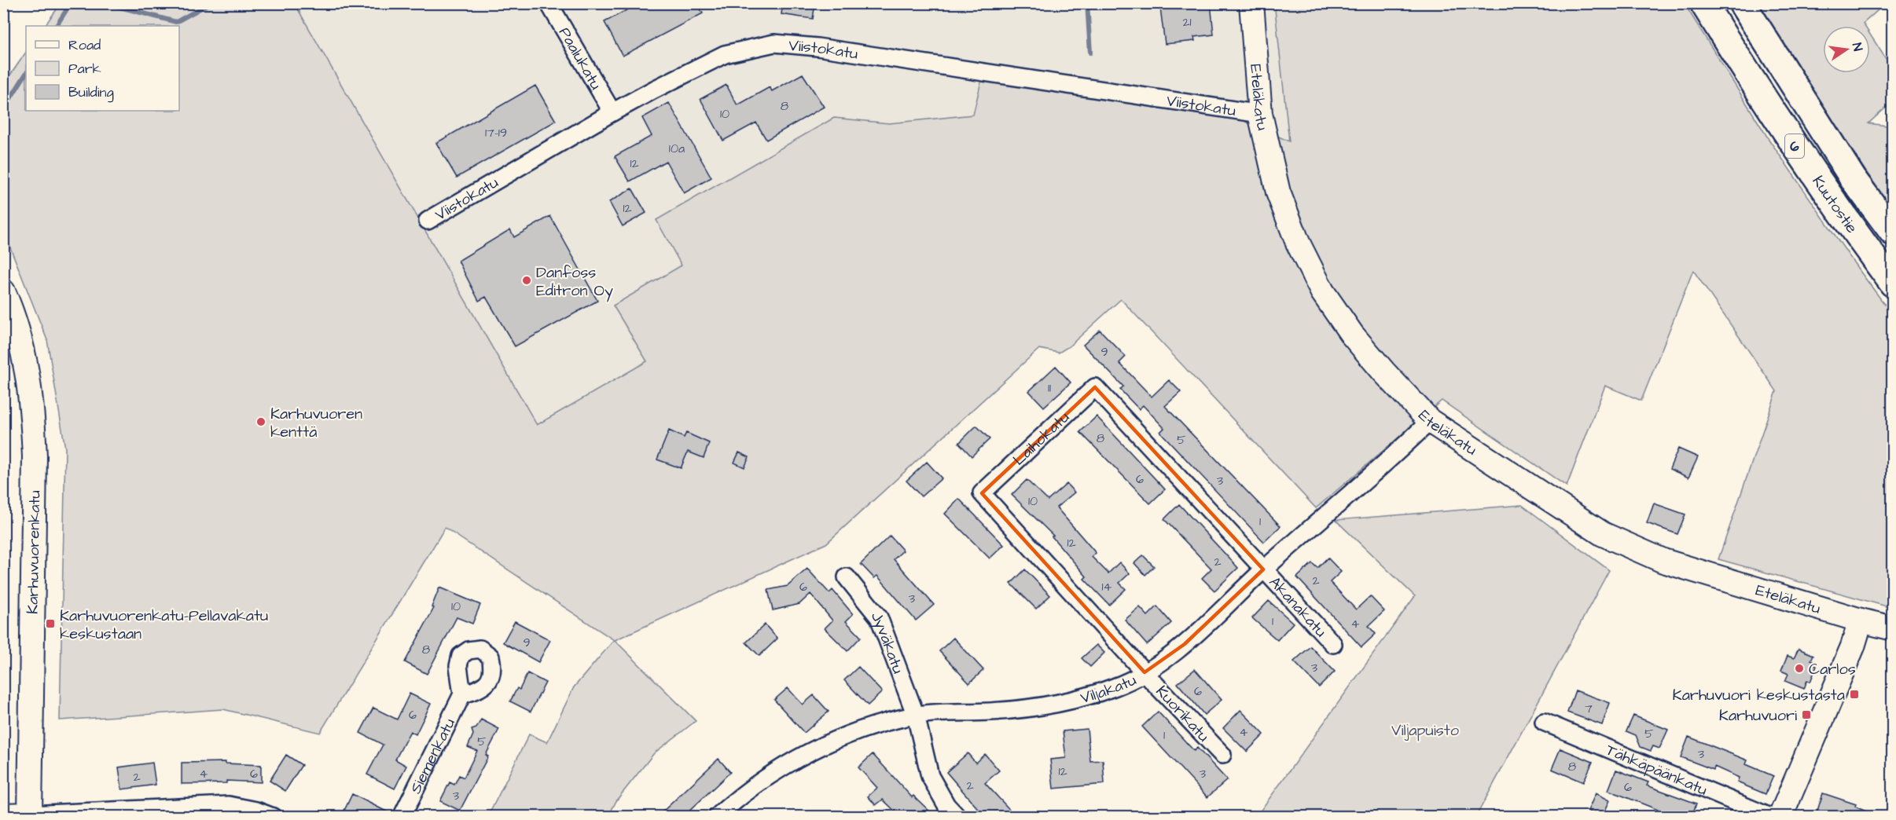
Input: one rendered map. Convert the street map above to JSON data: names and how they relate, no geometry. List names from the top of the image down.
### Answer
{
  "streets": {
    "highway": ["6", "Kuutostie"],
    "main road": ["Eteläkatu", "Karhuvuorenkatu"],
    "street": [
      "Viistokatu",
      "Paalukatu",
      "Laihokatu",
      "Akanakatu",
      "Jyväkatu",
      "Viljakatu",
      "Kuorikatu",
      "Siemenkatu",
      "Tähkäpäänkatu"
    ]
  },
  "crossings": [
    ["Viistokatu", "Paalukatu"],
    ["Viistokatu", "Eteläkatu"],
    ["Eteläkatu", "Viljakatu"],
    ["Laihokatu", "Akanakatu"],
    ["Laihokatu", "Viljakatu"],
    ["Laihokatu", "Kuorikatu"],
    ["Akanakatu", "Viljakatu"],
    ["Jyväkatu", "Viljakatu"],
    ["Viljakatu", "Kuorikatu"]
  ],
  "parks": ["Viljapuisto"],
  "places": {
    "other": ["Danfoss Editron Oy", "Karhuvuoren kenttä", "Carlos"],
    "transit": ["Karhuvuorenkatu-Pellavakatu keskustaan", "Karhuvuori keskustasta", "Karhuvuori"]
  },
  "house_numbers": [
    "21",
    "8",
    "10",
    "17-19",
    "10a",
    "12",
    "12",
    "9",
    "11",
    "8",
    "5",
    "6",
    "3",
    "10",
    "1",
    "12",
    "2",
    "2",
    "6",
    "14",
    "3",
    "10",
    "1",
    "4",
    "9",
    "8",
    "3",
    "6",
    "7",
    "6",
    "4",
    "5",
    "1",
    "5",
    "3",
    "8",
    "12",
    "4",
    "6",
    "3",
    "2",
    "2",
    "6",
    "3"
  ],
  "legend": ["Road", "Park", "Building"],
  "north": "right"
}
